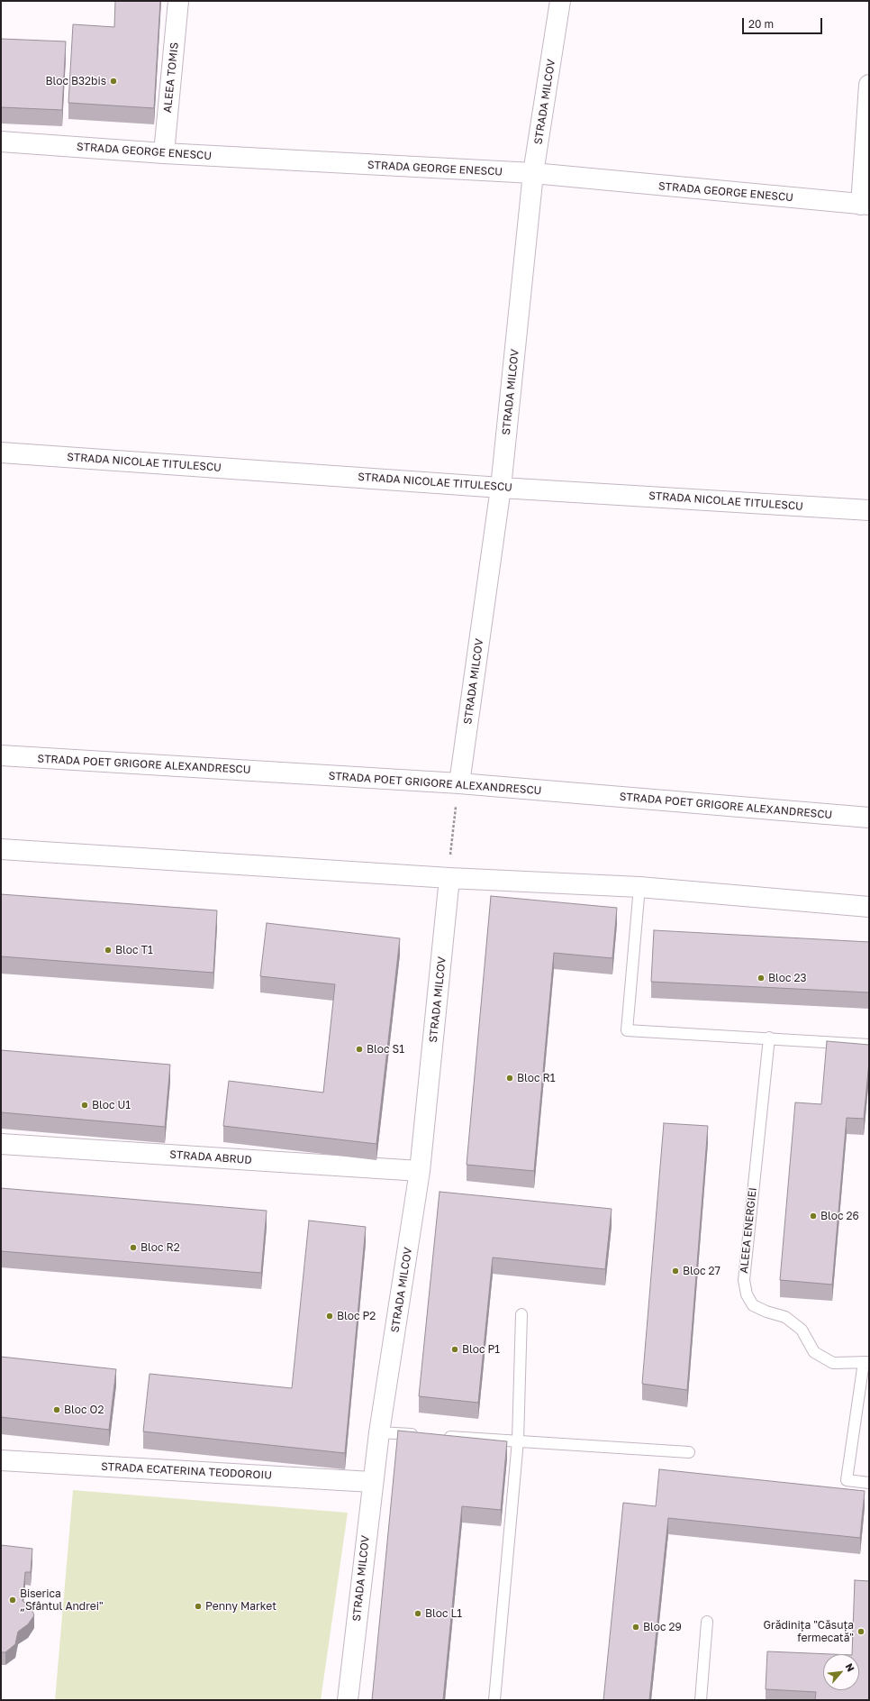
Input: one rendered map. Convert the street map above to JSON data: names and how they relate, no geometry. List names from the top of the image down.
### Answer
{
  "streets": {
    "street": [
      "ALEEA TOMIS",
      "STRADA MILCOV",
      "STRADA GEORGE ENESCU",
      "STRADA NICOLAE TITULESCU",
      "STRADA POET GRIGORE ALEXANDRESCU",
      "STRADA ABRUD",
      "STRADA ECATERINA TEODOROIU"
    ],
    "lane": ["ALEEA ENERGIEI"]
  },
  "crossings": [
    ["ALEEA TOMIS", "STRADA GEORGE ENESCU"],
    ["STRADA MILCOV", "STRADA GEORGE ENESCU"],
    ["STRADA MILCOV", "STRADA NICOLAE TITULESCU"],
    ["STRADA MILCOV", "STRADA POET GRIGORE ALEXANDRESCU"],
    ["STRADA MILCOV", "STRADA ABRUD"],
    ["STRADA MILCOV", "STRADA ECATERINA TEODOROIU"]
  ],
  "places": [
    "Bloc B32bis",
    "Bloc T1",
    "Bloc 23",
    "Bloc S1",
    "Bloc R1",
    "Bloc U1",
    "Bloc 26",
    "Bloc R2",
    "Bloc 27",
    "Bloc P2",
    "Bloc P1",
    "Bloc O2",
    "Biserica „Sfântul Andrei\"",
    "Penny Market",
    "Bloc L1",
    "Bloc 29",
    "Grădinița \"Căsuța fermecată\""
  ],
  "scale_bar": "20 m",
  "north": "top right"
}
